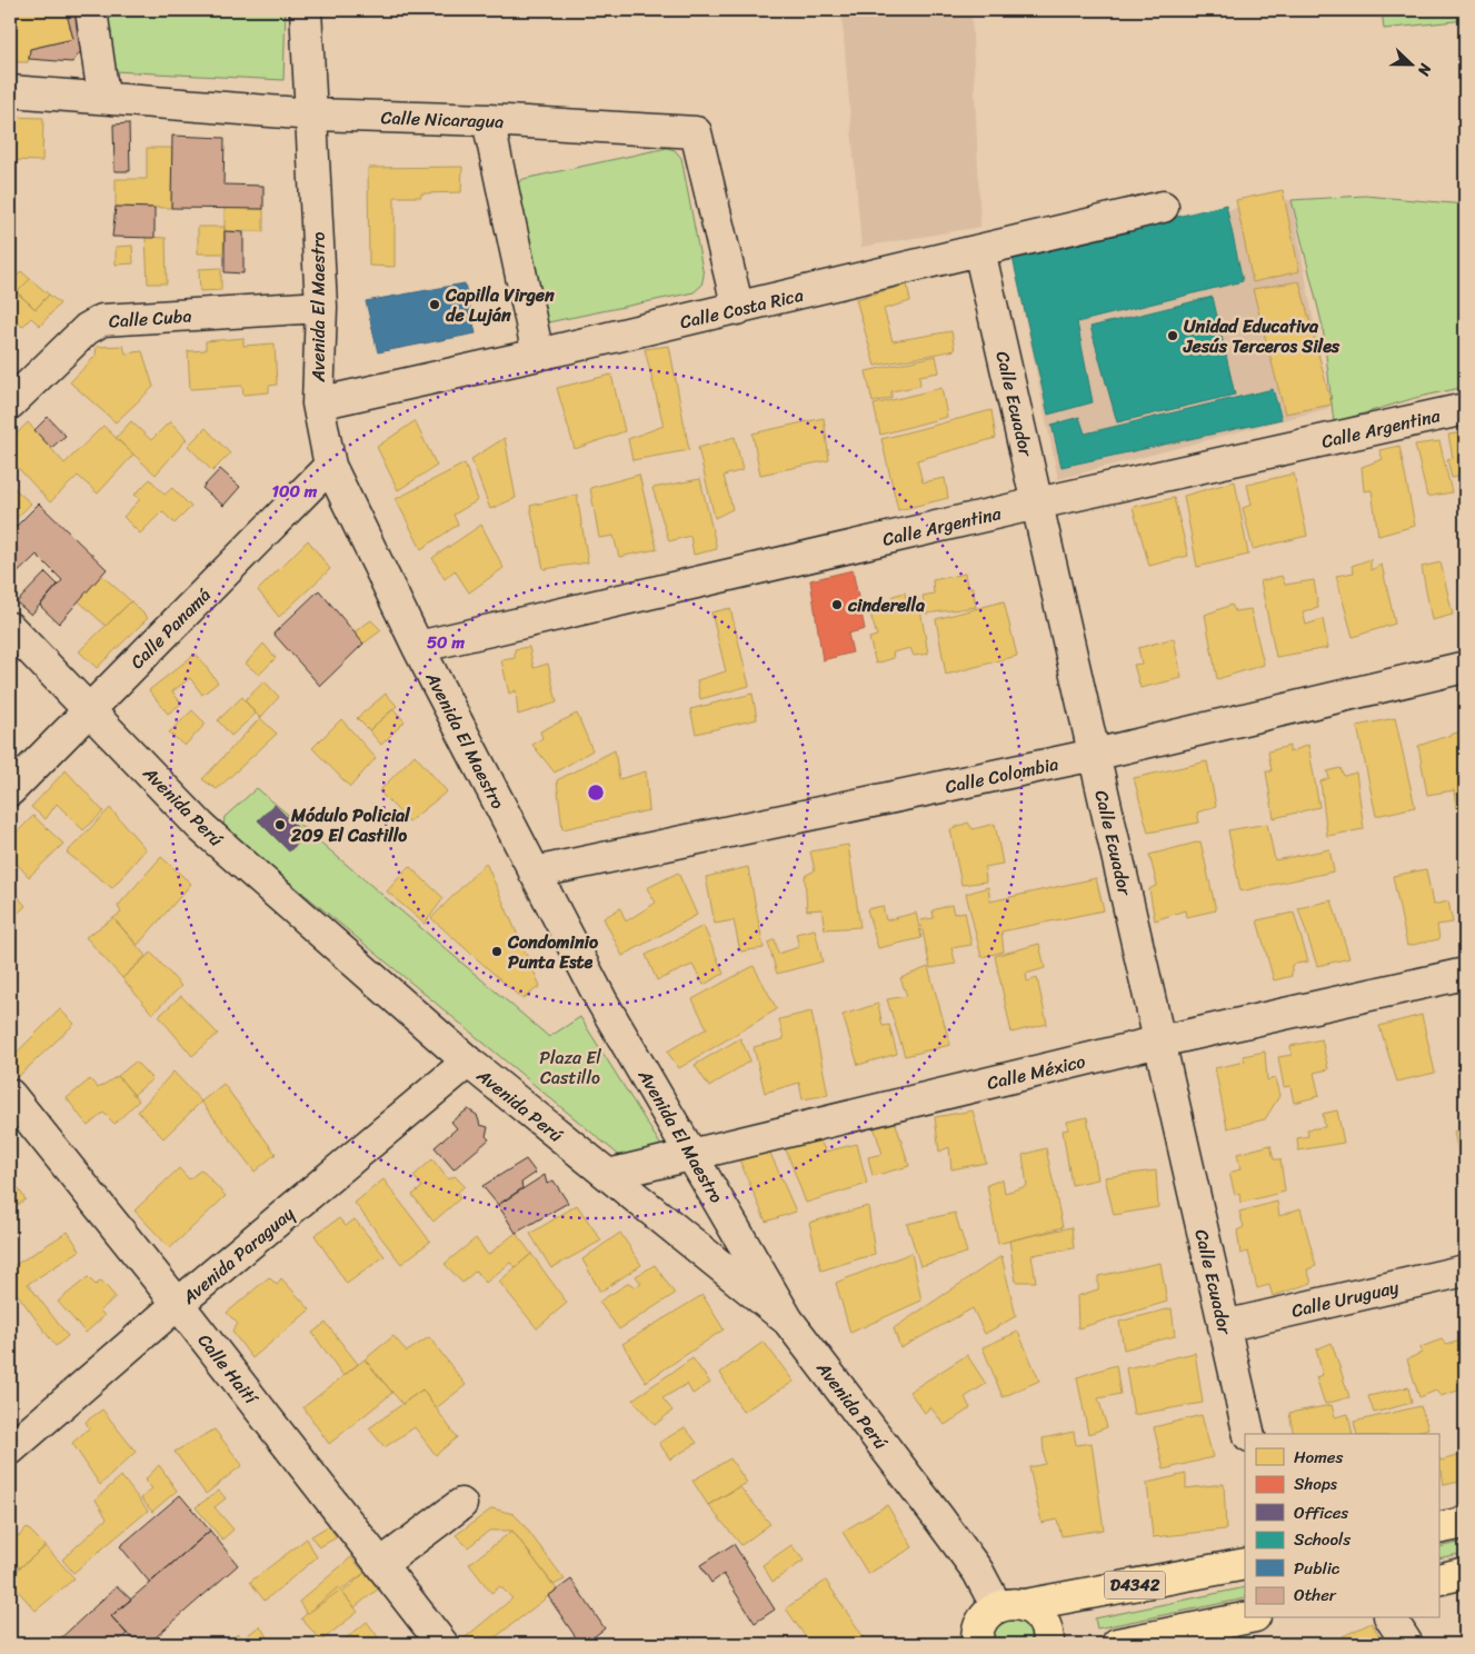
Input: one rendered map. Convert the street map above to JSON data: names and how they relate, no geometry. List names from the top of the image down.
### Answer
{
  "streets": {
    "main road": ["D4342"],
    "street": [
      "Calle Nicaragua",
      "Avenida El Maestro",
      "Calle Costa Rica",
      "Calle Cuba",
      "Calle Ecuador",
      "Calle Argentina",
      "Calle Panamá",
      "Calle Colombia",
      "Avenida Perú",
      "Calle México",
      "Avenida Paraguay",
      "Calle Uruguay",
      "Calle Haití"
    ]
  },
  "crossings": [
    ["Calle Nicaragua", "Avenida El Maestro"],
    ["Calle Nicaragua", "Calle Costa Rica"],
    ["Avenida El Maestro", "Calle Costa Rica"],
    ["Avenida El Maestro", "Calle Cuba"],
    ["Avenida El Maestro", "Calle Argentina"],
    ["Avenida El Maestro", "Calle Panamá"],
    ["Avenida El Maestro", "Calle Colombia"],
    ["Avenida El Maestro", "Avenida Perú"],
    ["Avenida El Maestro", "Calle México"],
    ["Calle Costa Rica", "Calle Ecuador"],
    ["Calle Ecuador", "Calle Argentina"],
    ["Calle Ecuador", "Calle Colombia"],
    ["Calle Ecuador", "Calle México"],
    ["Calle Ecuador", "Calle Uruguay"],
    ["Calle Panamá", "Avenida Perú"],
    ["Avenida Perú", "Calle México"],
    ["Avenida Perú", "Avenida Paraguay"],
    ["Avenida Perú", "D4342"],
    ["Avenida Paraguay", "Calle Haití"]
  ],
  "parks": ["Plaza El Castillo"],
  "places": [
    "Capilla Virgen de Luján",
    "Unidad Educativa Jesús Terceros Siles",
    "cinderella",
    "Módulo Policial 209 El Castillo",
    "Condominio Punta Este"
  ],
  "legend": [
    "Homes",
    "Shops",
    "Offices",
    "Schools",
    "Public",
    "Other"
  ],
  "north": "right",
  "rings": ["100 m", "50 m"]
}
